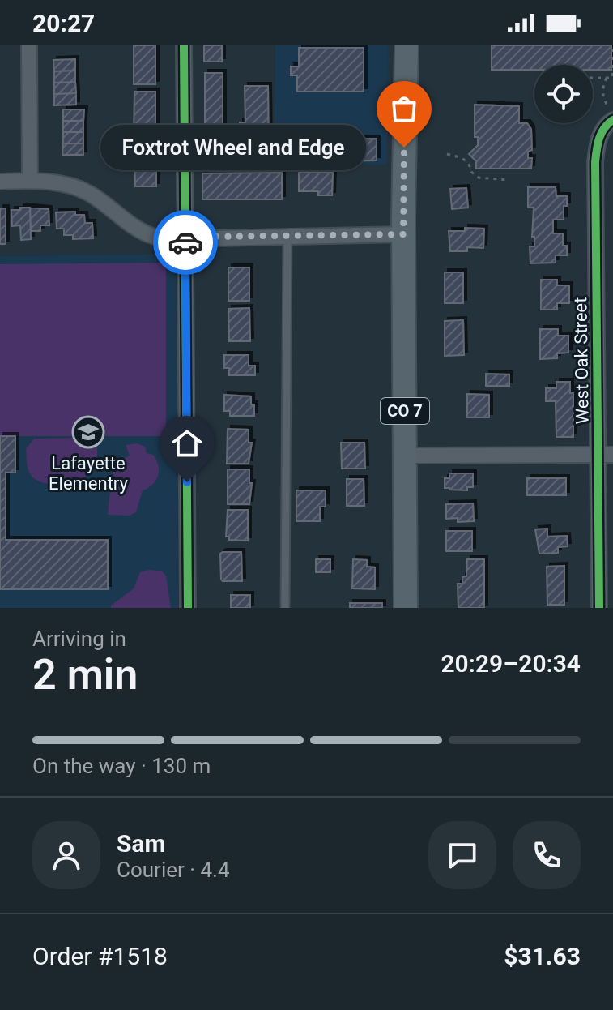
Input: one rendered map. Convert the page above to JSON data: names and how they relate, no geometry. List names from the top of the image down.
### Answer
{
  "streets": {
    "main road": ["CO 7"],
    "street": ["West Oak Street"]
  },
  "places": {
    "other": ["Foxtrot Wheel and Edge"],
    "school or university": ["Lafayette Elementry"]
  },
  "page": {
    "status": "20:27",
    "bubble": "Foxtrot Wheel and Edge",
    "heading": ["2 min", "Arriving in", "20:29–20:34"],
    "panel": [
      "Sam",
      "Courier · 4.4",
      "Order #1518",
      "$31.63"
    ],
    "bar": "On the way · 130 m"
  }
}
